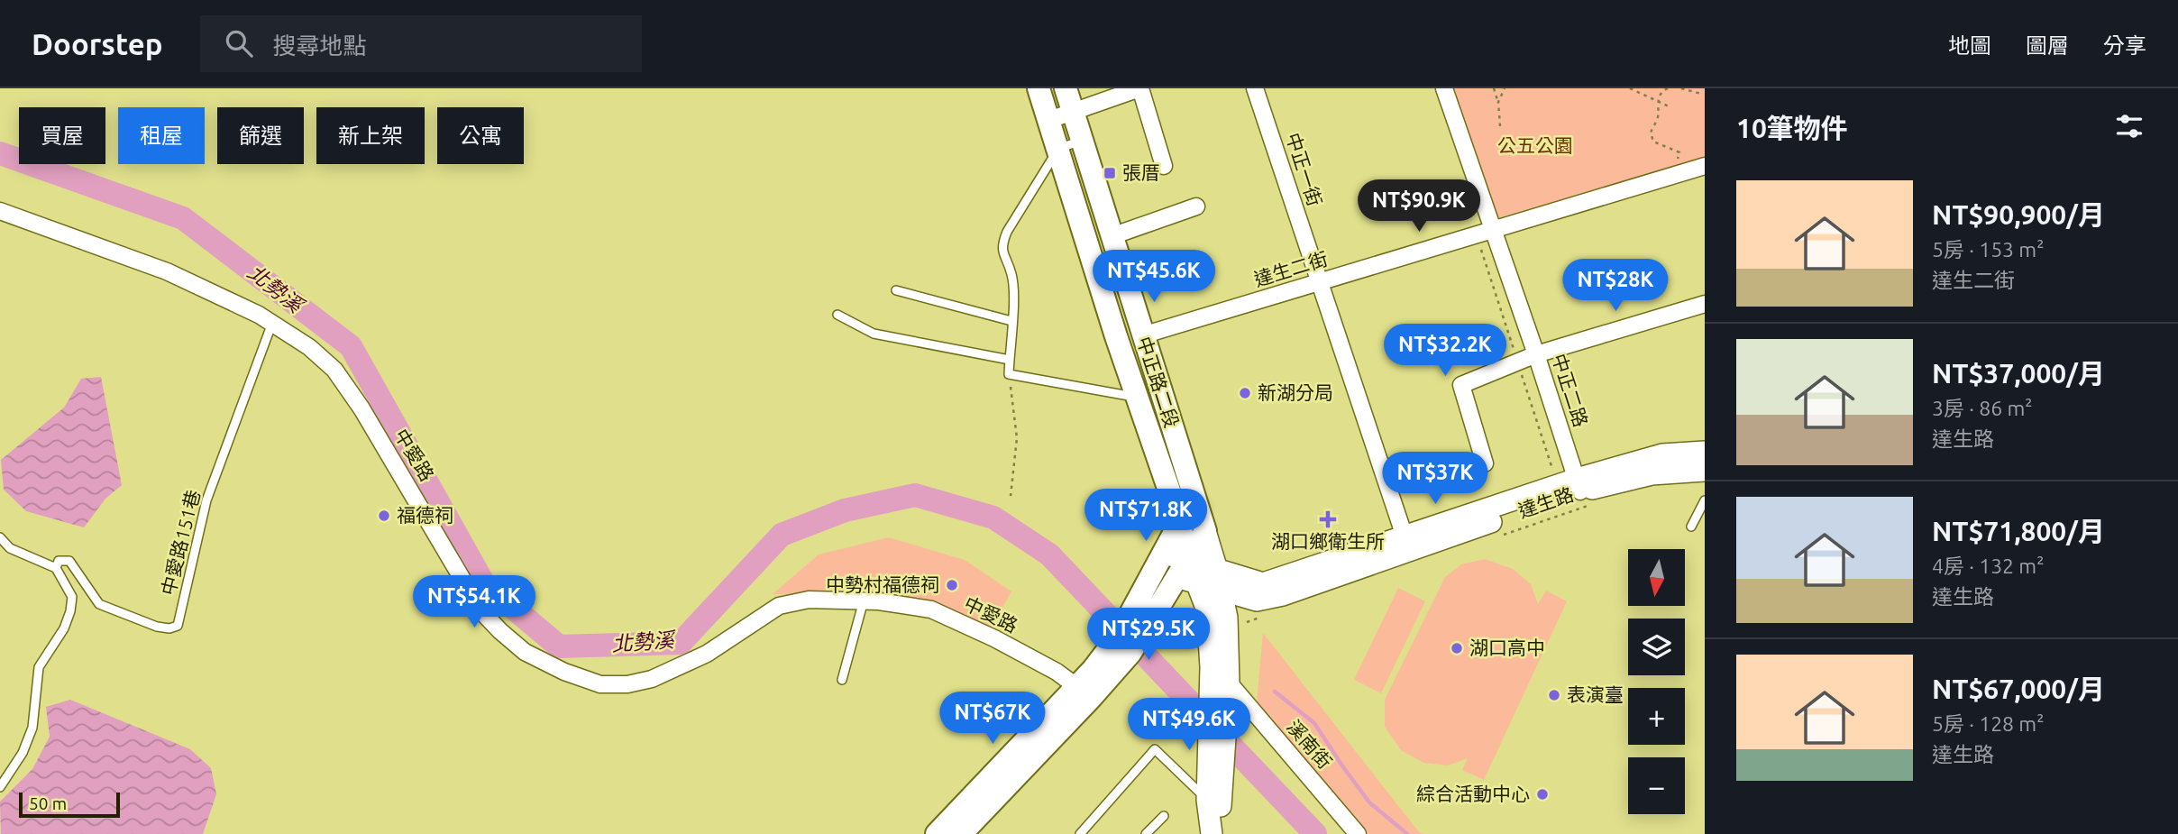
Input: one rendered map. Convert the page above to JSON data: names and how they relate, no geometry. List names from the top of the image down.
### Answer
{
  "streets": {
    "main road": ["中正路二段"],
    "street": [
      "中正一街",
      "達生二街",
      "中正二路",
      "中愛路",
      "達生路",
      "溪南街"
    ],
    "lane": ["中愛路151巷"]
  },
  "crossings": [
    ["中正一街", "達生二街"],
    ["中正一街", "達生路"],
    ["達生二街", "中正路二段"],
    ["達生二街", "中正二路"],
    ["中正二路", "達生路"],
    ["中愛路", "中愛路151巷"]
  ],
  "water": ["北勢溪"],
  "parks": ["公五公園"],
  "places": {
    "transit": ["張厝"],
    "other": [
      "新湖分局",
      "福德祠",
      "中勢村福德祠",
      "湖口高中",
      "表演臺",
      "綜合活動中心"
    ],
    "health": ["湖口鄉衛生所"]
  },
  "scale_bar": "50 m",
  "north": "bottom",
  "page": {
    "header": "Doorstep",
    "search": "搜尋地點",
    "nav": ["地圖", "圖層", "分享"],
    "heading": "10筆物件",
    "chip": [
      "買屋",
      "租屋",
      "篩選",
      "新上架",
      "公寓"
    ],
    "list": [
      {
        "name": "NT$90,900/月",
        "note": "5房 · 153 m² · 達生二街"
      },
      {
        "name": "NT$37,000/月",
        "note": "3房 · 86 m² · 達生路"
      },
      {
        "name": "NT$71,800/月",
        "note": "4房 · 132 m² · 達生路"
      },
      {
        "name": "NT$67,000/月",
        "note": "5房 · 128 m² · 達生路"
      }
    ],
    "price": [
      "NT$90.9K",
      "NT$45.6K",
      "NT$28K",
      "NT$32.2K",
      "NT$37K",
      "NT$71.8K",
      "NT$54.1K",
      "NT$29.5K",
      "NT$67K",
      "NT$49.6K"
    ],
    "map_buttons": ["+", "−"],
    "scale": "50 m"
  }
}
